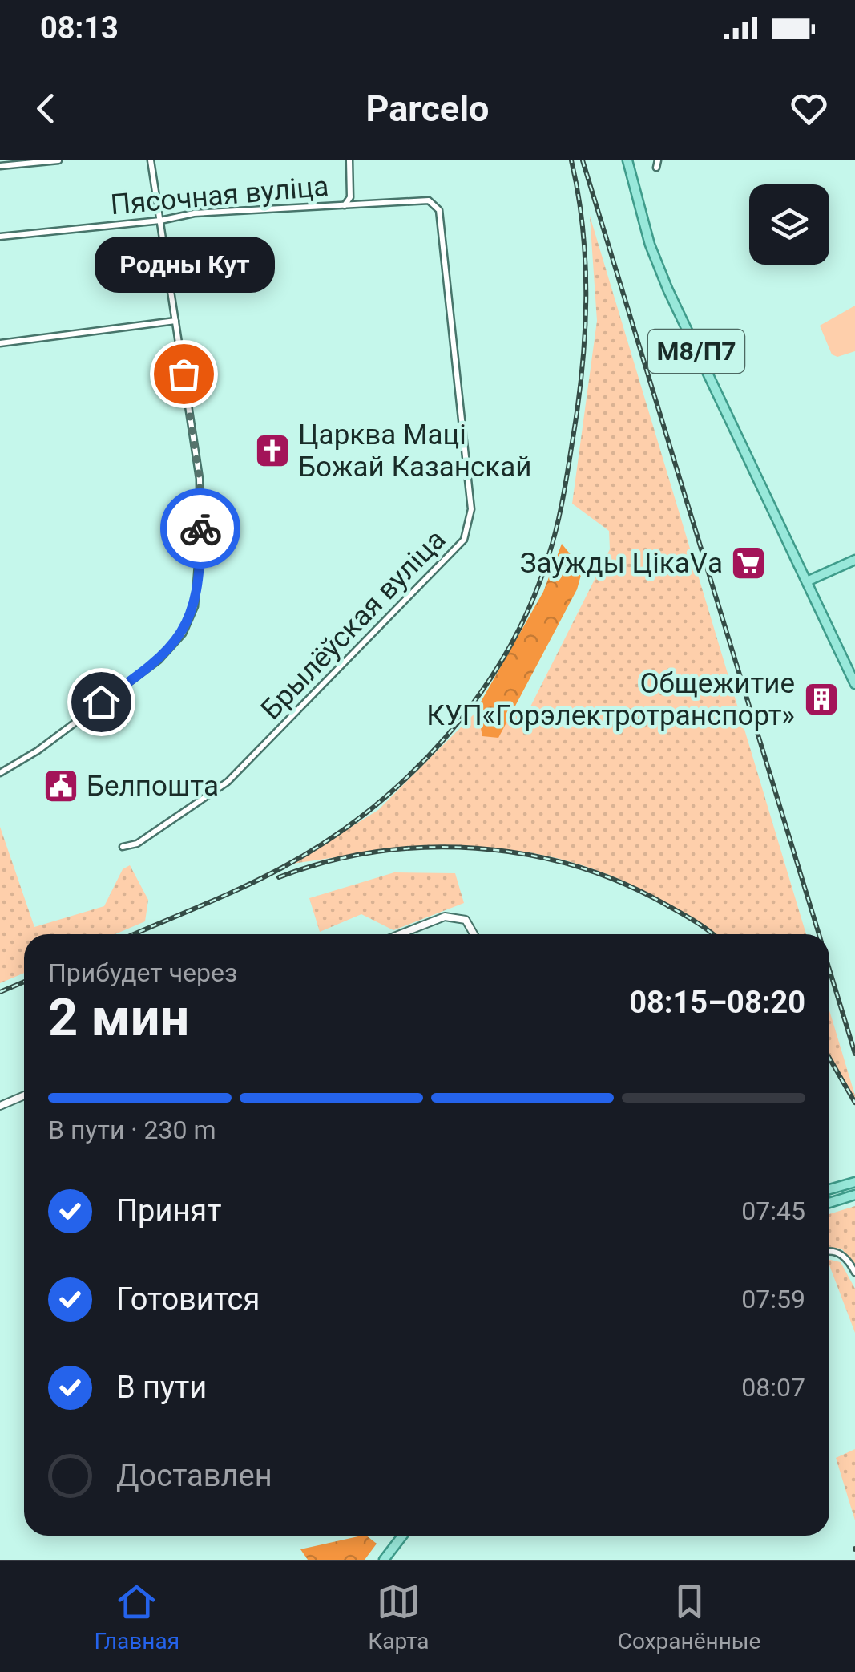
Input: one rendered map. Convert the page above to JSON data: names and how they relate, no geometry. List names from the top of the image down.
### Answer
{
  "streets": {
    "main road": ["М8/П7"],
    "street": ["Пясочная вуліца", "Брылёўская вуліца"]
  },
  "crossings": [
    ["Пясочная вуліца", "Брылёўская вуліца"]
  ],
  "places": {
    "other": ["Родны Кут"],
    "church": ["Царква Маці Божай Казанскай"],
    "supermarket": ["Заужды ЦікаVа"],
    "building": ["Общежитие КУП«Горэлектротранспорт»"],
    "public building": ["Белпошта"]
  },
  "page": {
    "status": "08:13",
    "header": "Parcelo",
    "bubble": "Родны Кут",
    "heading": ["2 мин", "Прибудет через", "08:15–08:20"],
    "bar": "В пути · 230 m",
    "list": [
      ["Принят", "07:45"],
      ["Готовится", "07:59"],
      ["В пути", "08:07"],
      "Доставлен"
    ],
    "tabs": ["Главная", "Карта", "Сохранённые"]
  }
}
